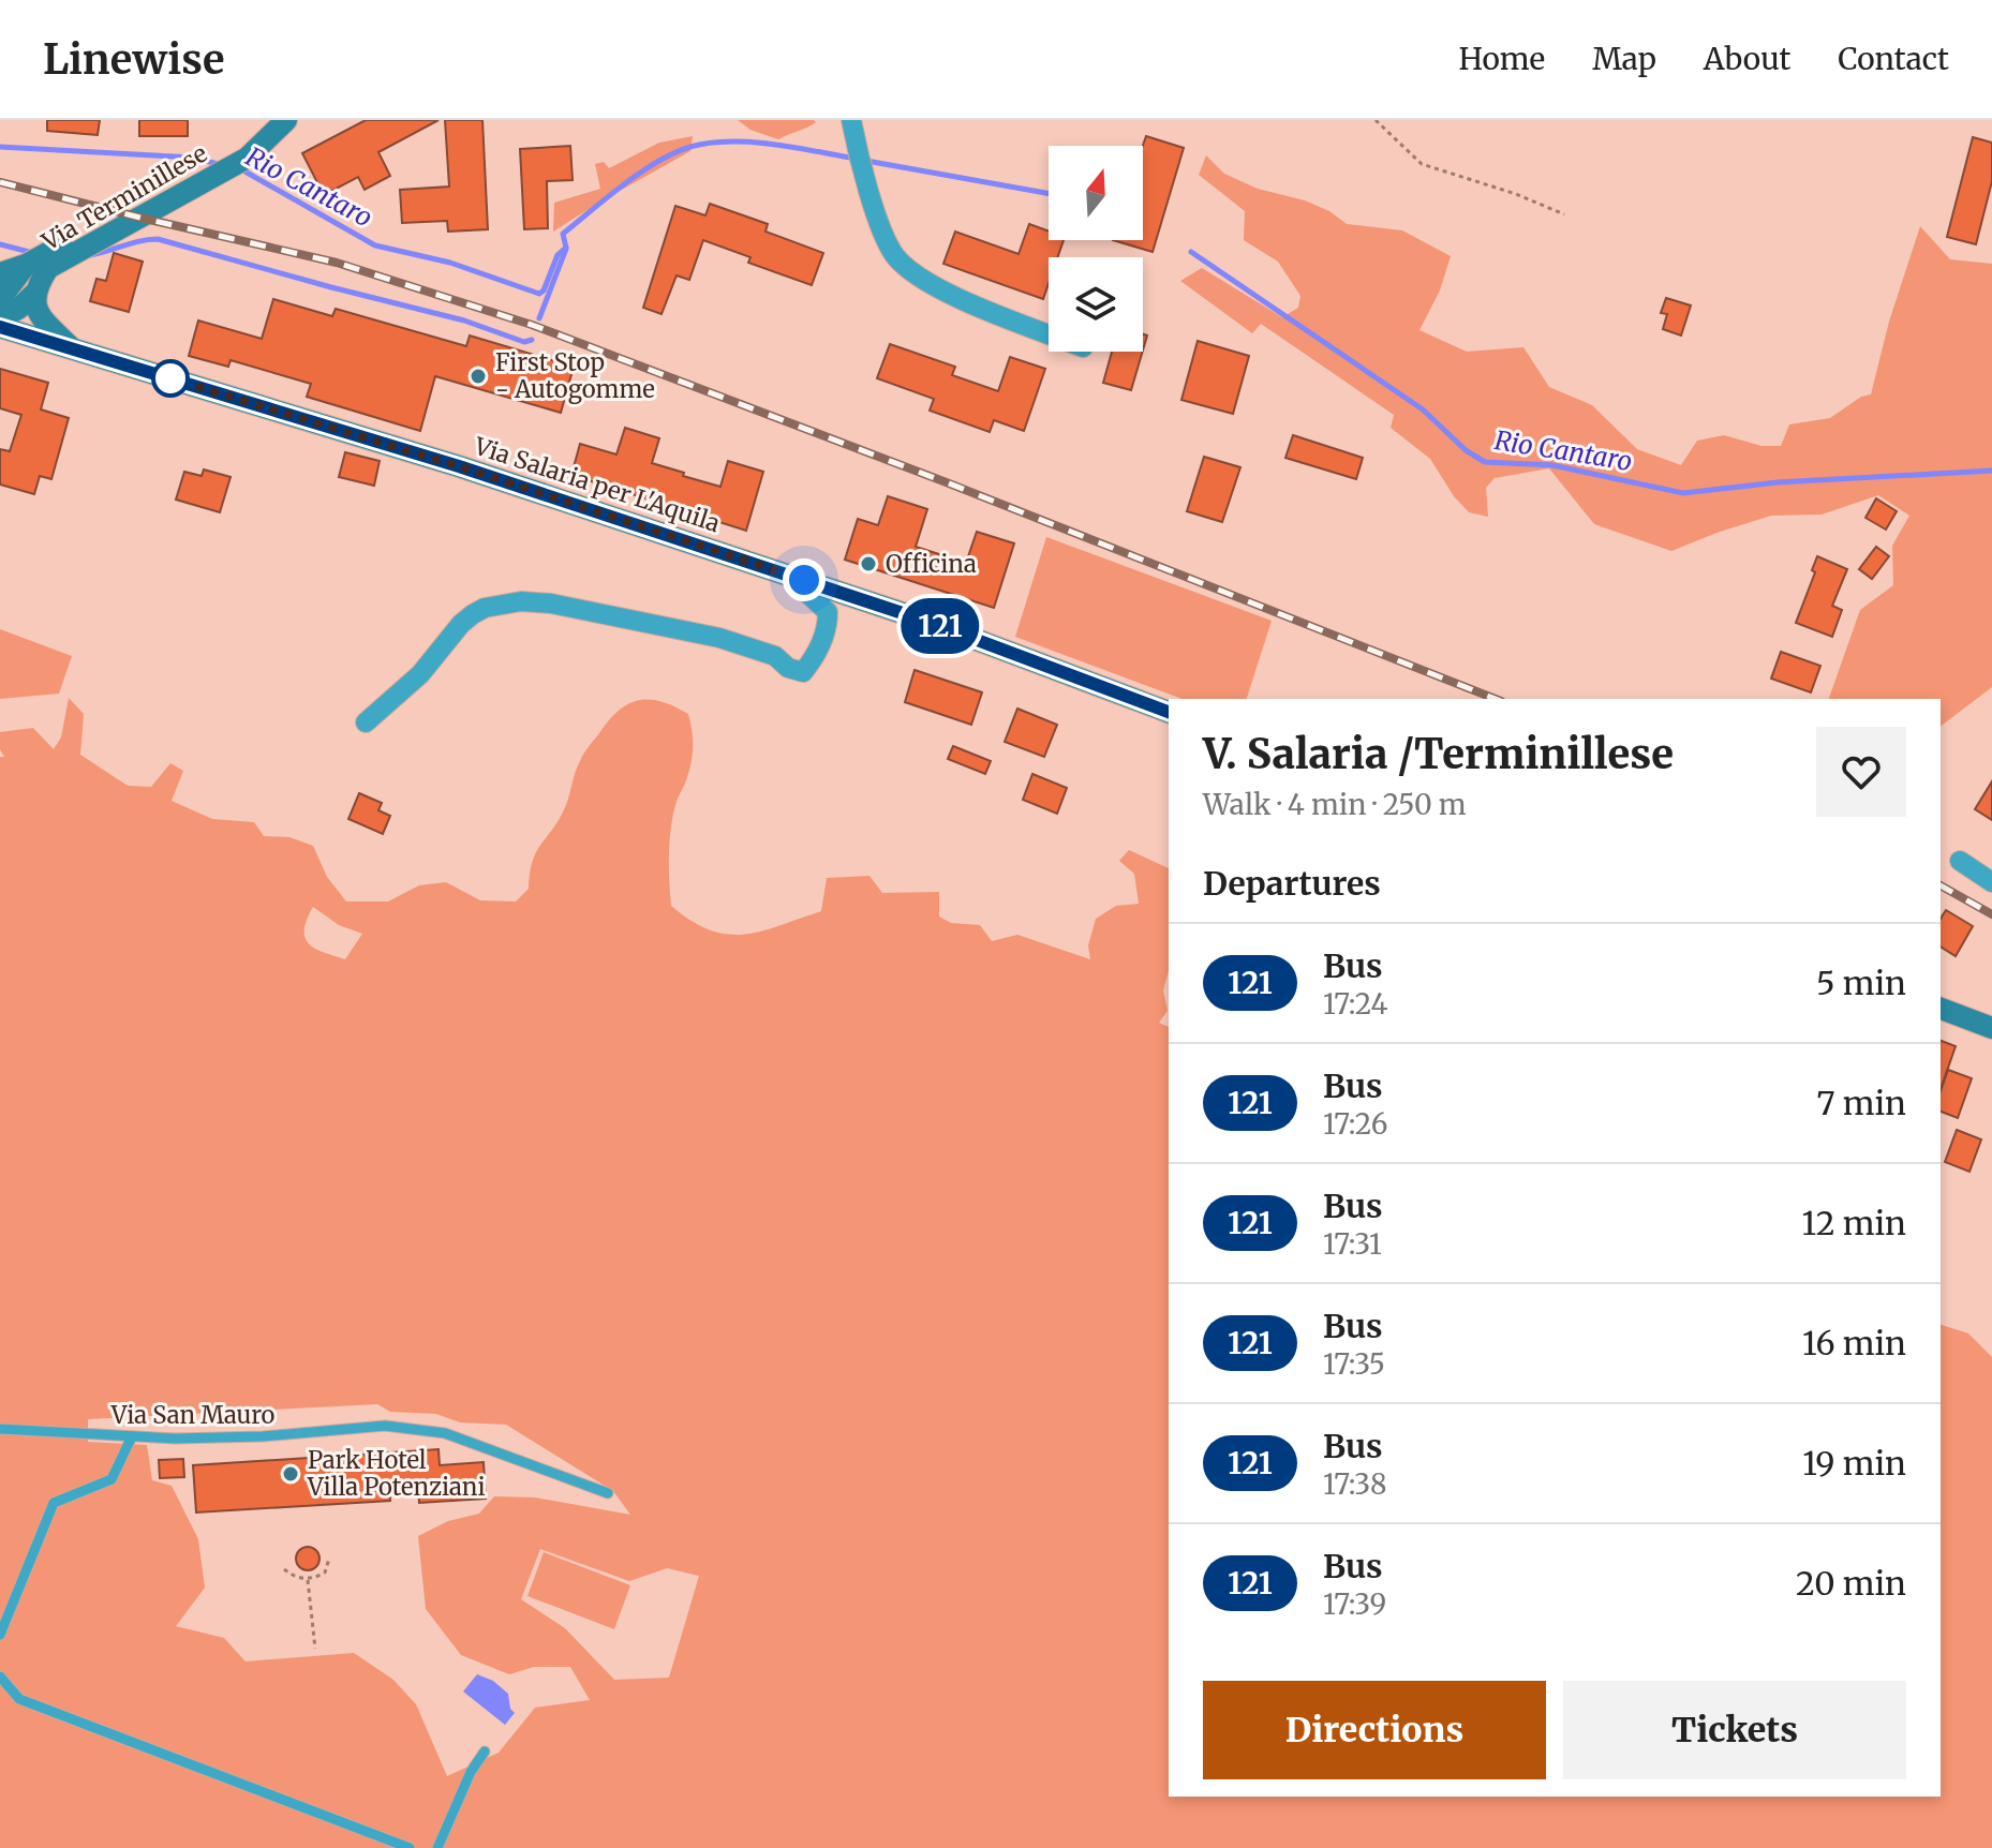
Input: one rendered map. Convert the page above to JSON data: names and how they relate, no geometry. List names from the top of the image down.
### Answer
{
  "streets": {
    "main road": ["Via Terminillese", "Via Salaria per L'Aquila"],
    "lane": ["Via San Mauro"]
  },
  "water": ["Rio Cantaro"],
  "places": ["First Stop - Autogomme", "Officina", "Park Hotel Villa Potenziani"],
  "lines": ["bus line 121"],
  "north": "top",
  "page": {
    "header": "Linewise",
    "nav": [
      "Home",
      "Map",
      "About",
      "Contact"
    ],
    "on_map": "121",
    "heading": [
      ["V. Salaria /Terminillese", "Walk · 4 min · 250 m"],
      "Departures"
    ],
    "list": [
      {
        "mark": "121",
        "name": "Bus",
        "note": "17:24",
        "value": "5 min"
      },
      {
        "mark": "121",
        "name": "Bus",
        "note": "17:26",
        "value": "7 min"
      },
      {
        "mark": "121",
        "name": "Bus",
        "note": "17:31",
        "value": "12 min"
      },
      {
        "mark": "121",
        "name": "Bus",
        "note": "17:35",
        "value": "16 min"
      },
      {
        "mark": "121",
        "name": "Bus",
        "note": "17:38",
        "value": "19 min"
      },
      {
        "mark": "121",
        "name": "Bus",
        "note": "17:39",
        "value": "20 min"
      }
    ],
    "buttons": ["Directions", "Tickets"]
  }
}
